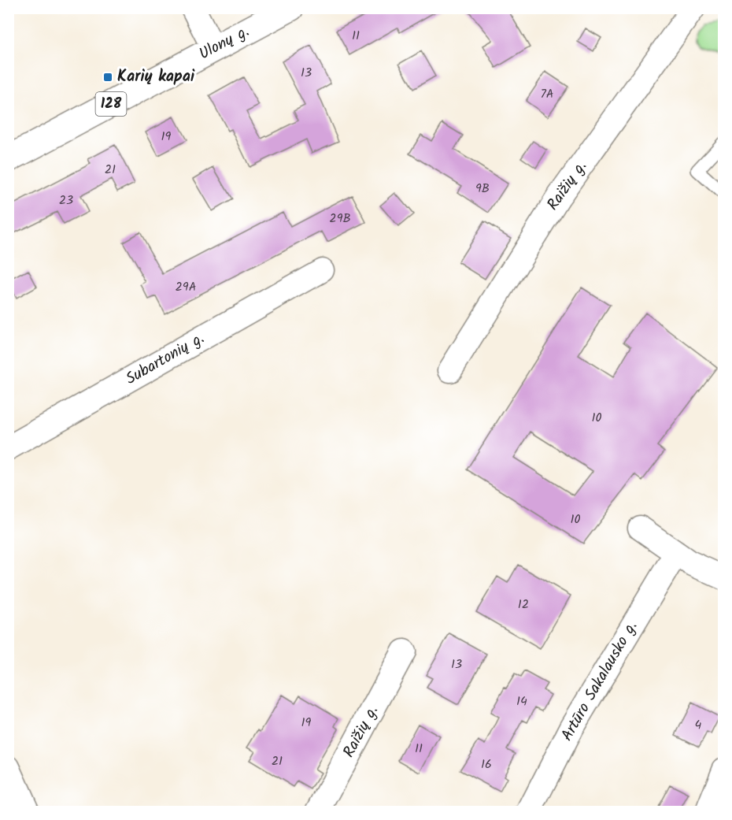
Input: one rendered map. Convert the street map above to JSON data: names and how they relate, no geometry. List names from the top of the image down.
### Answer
{
  "streets": {
    "main road": ["Ulonų g.", "128"],
    "street": ["Raižių g.", "Subartonių g.", "Artūro Sakalausko g."]
  },
  "places": {
    "transit": ["Karių kapai"]
  },
  "house_numbers": [
    "11",
    "13",
    "7A",
    "19",
    "21",
    "9B",
    "23",
    "29B",
    "29A",
    "10",
    "10",
    "12",
    "13",
    "14",
    "19",
    "4",
    "11",
    "21",
    "16"
  ]
}
